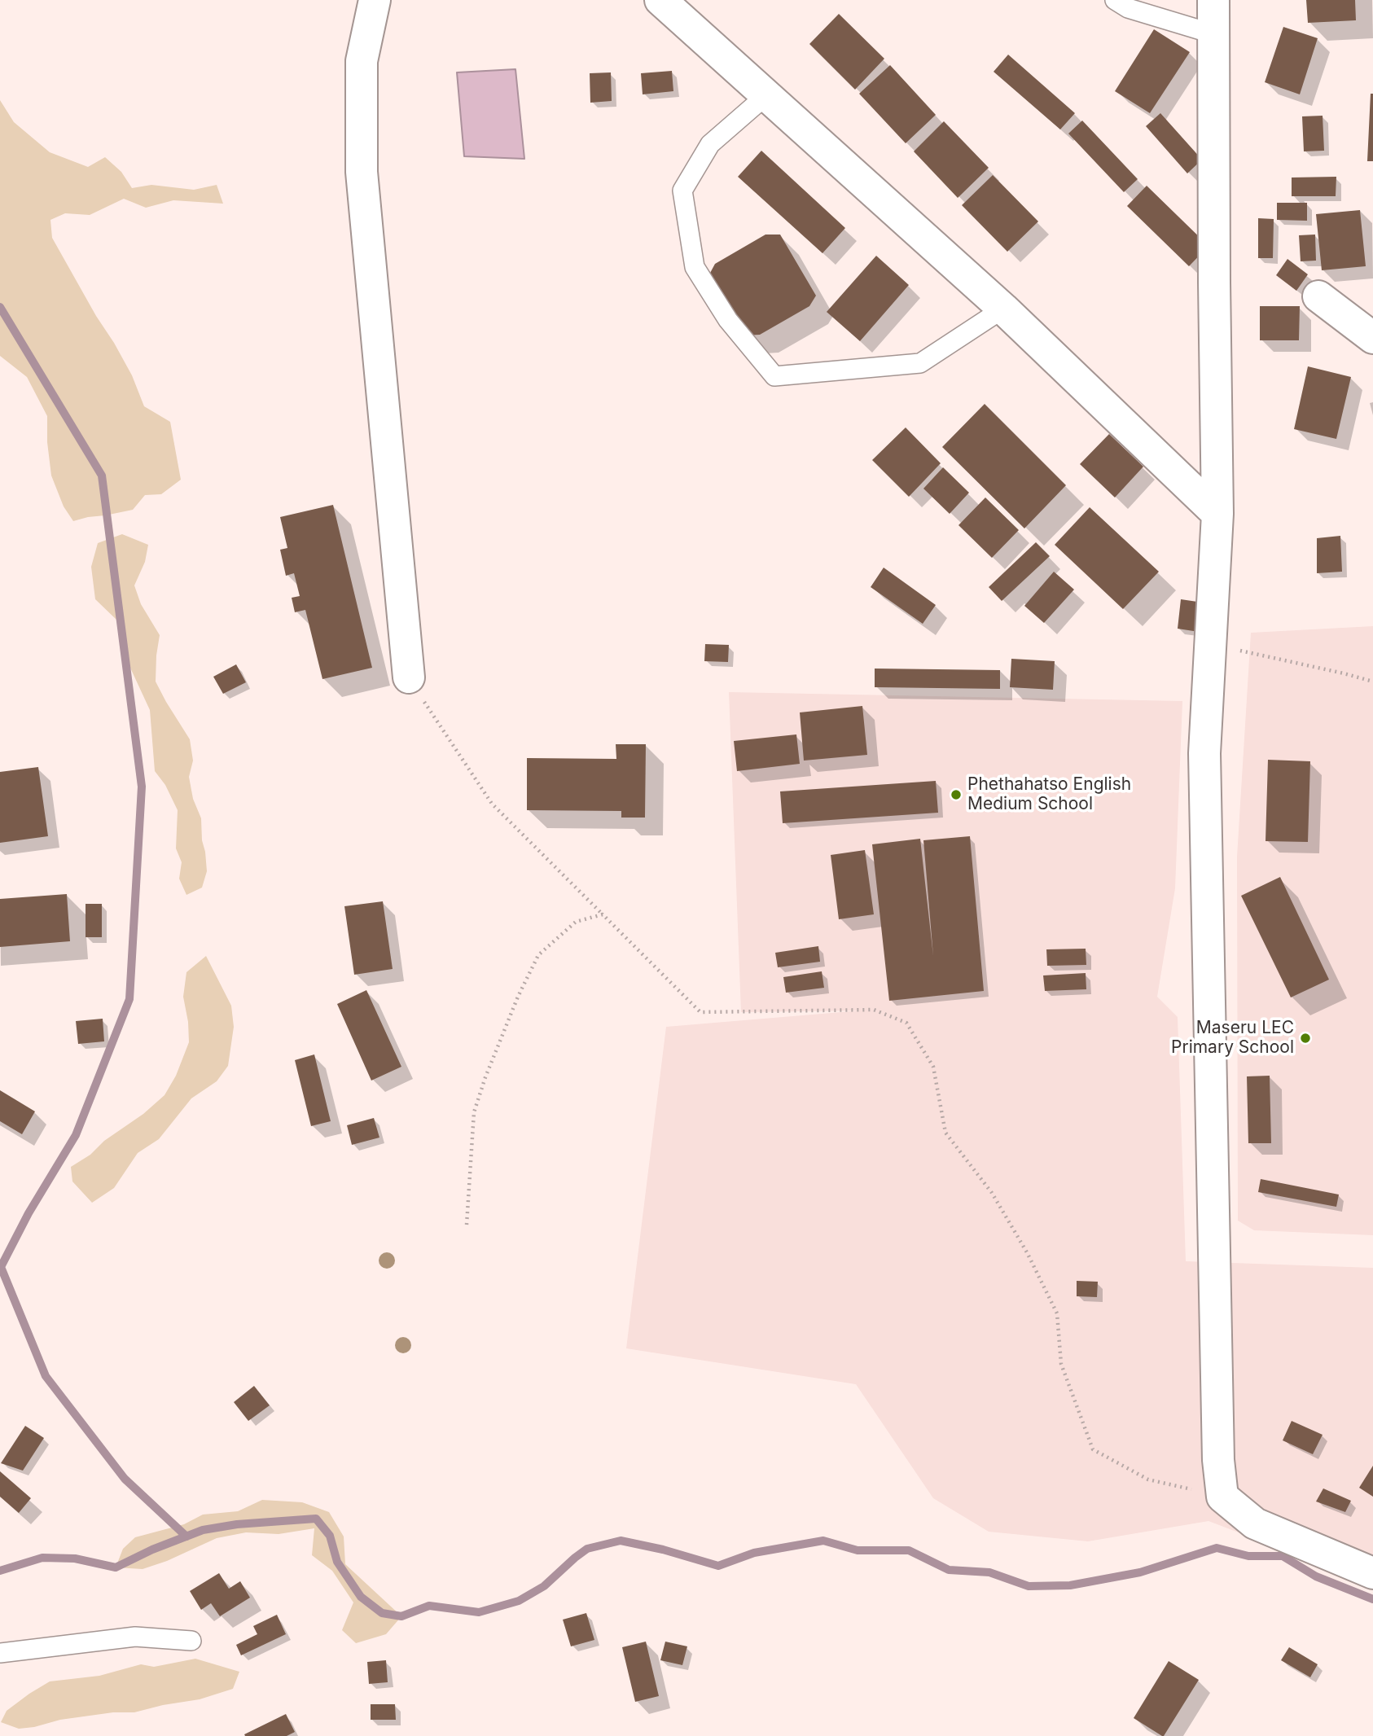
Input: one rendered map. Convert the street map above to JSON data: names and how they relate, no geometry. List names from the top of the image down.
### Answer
{
  "places": ["Phethahatso English Medium School", "Maseru LEC Primary School"]
}
